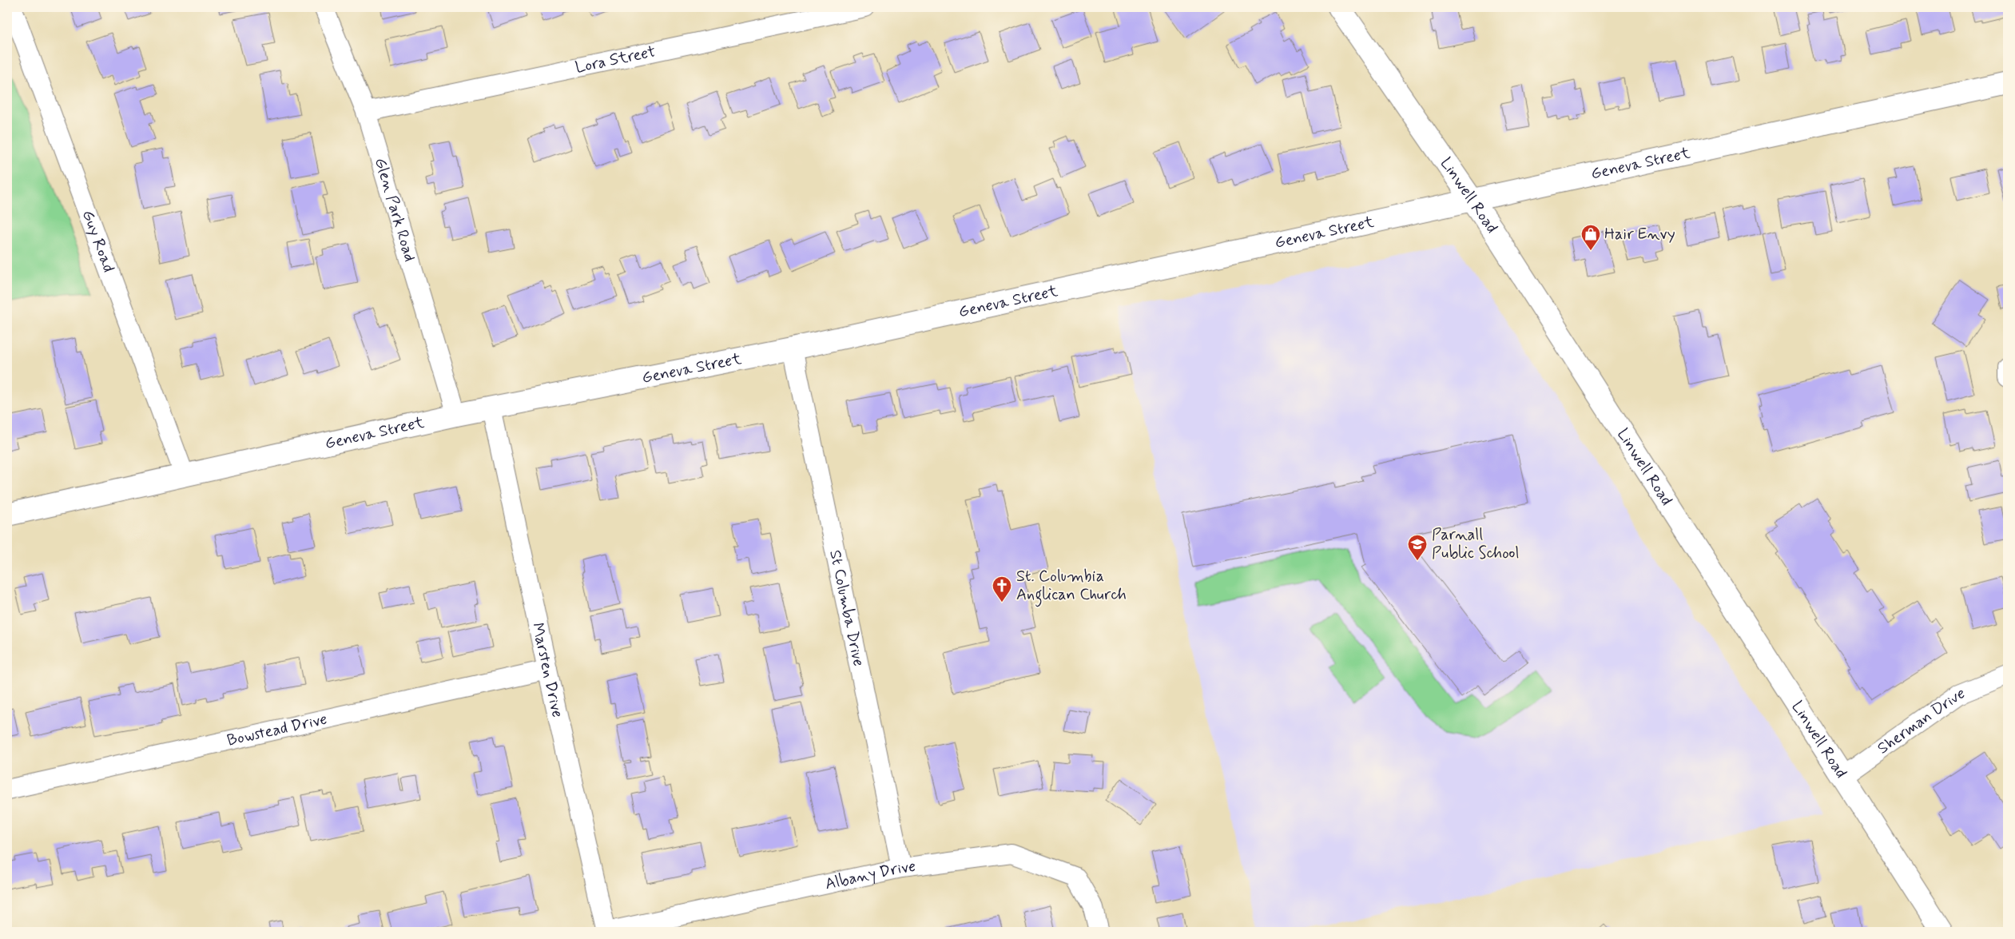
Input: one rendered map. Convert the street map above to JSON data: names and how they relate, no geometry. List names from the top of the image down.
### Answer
{
  "streets": {
    "main road": ["Geneva Street", "Linwell Road"],
    "street": [
      "Lora Street",
      "Glen Park Road",
      "Guy Road",
      "St Columba Drive",
      "Marsten Drive",
      "Sherman Drive",
      "Bowstead Drive",
      "Albany Drive"
    ]
  },
  "crossings": [
    ["Lora Street", "Glen Park Road"],
    ["Geneva Street", "Linwell Road"],
    ["Geneva Street", "Glen Park Road"],
    ["Geneva Street", "Guy Road"],
    ["Geneva Street", "St Columba Drive"],
    ["Geneva Street", "Marsten Drive"],
    ["Linwell Road", "Sherman Drive"],
    ["St Columba Drive", "Albany Drive"],
    ["Marsten Drive", "Bowstead Drive"],
    ["Marsten Drive", "Albany Drive"]
  ],
  "places": {
    "shop": ["Hair Envy"],
    "school or university": ["Parnall Public School"],
    "church": ["St. Columbia Anglican Church"]
  }
}
